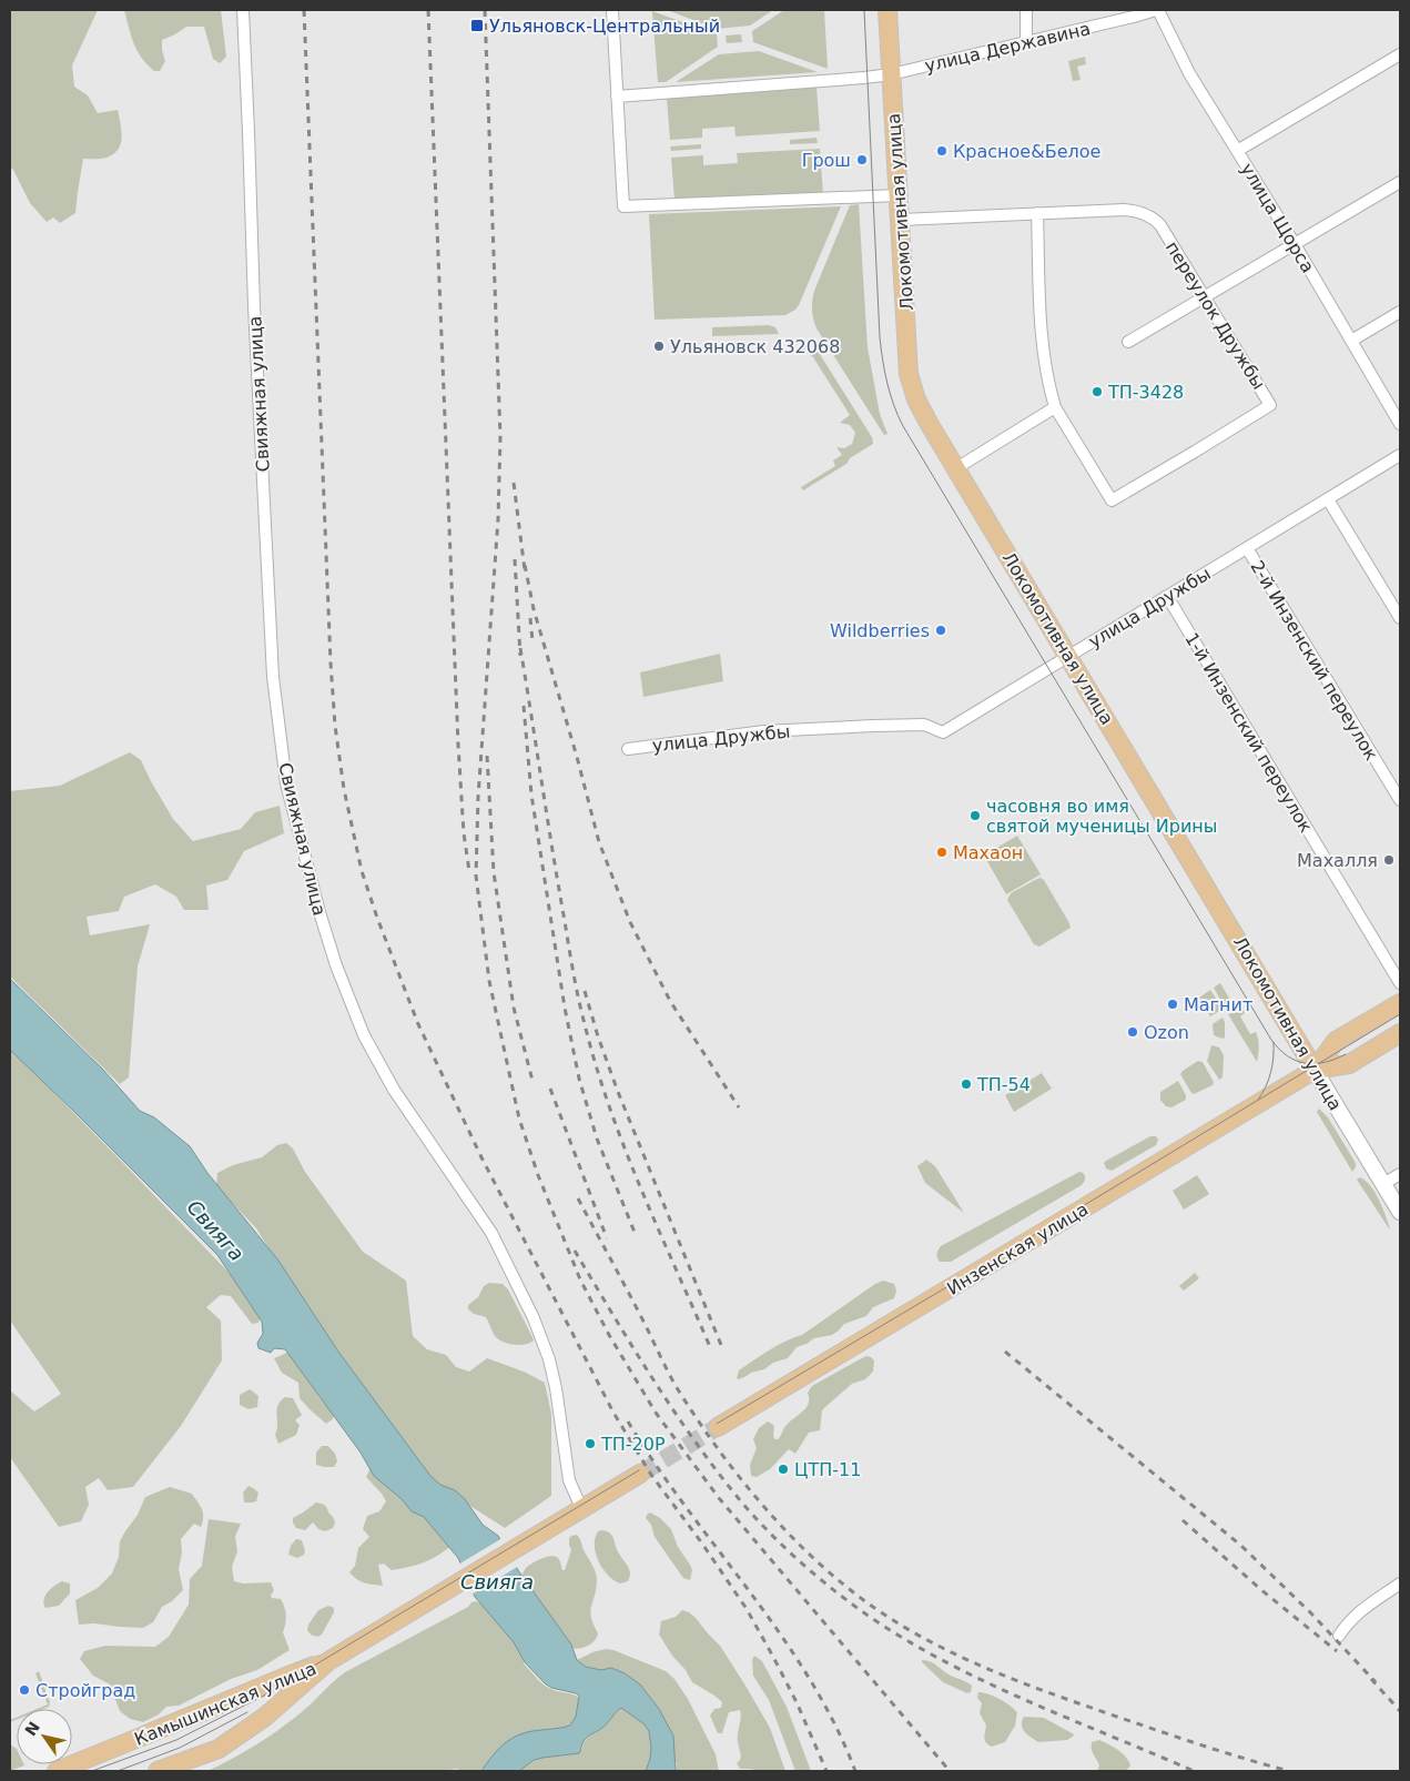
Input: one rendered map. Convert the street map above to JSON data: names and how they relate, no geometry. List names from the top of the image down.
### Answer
{
  "streets": {
    "main road": ["Локомотивная улица", "Инзенская улица", "Камышинская улица"],
    "street": [
      "улица Державина",
      "улица Щорса",
      "переулок Дружбы",
      "Свияжная улица",
      "улица Дружбы",
      "2-й Инзенский переулок",
      "1-й Инзенский переулок"
    ]
  },
  "crossings": [
    ["улица Державина", "Локомотивная улица"],
    ["улица Державина", "улица Щорса"],
    ["Локомотивная улица", "переулок Дружбы"],
    ["Локомотивная улица", "улица Дружбы"],
    ["Локомотивная улица", "Инзенская улица"],
    ["улица Дружбы", "2-й Инзенский переулок"],
    ["улица Дружбы", "1-й Инзенский переулок"]
  ],
  "water": ["Свияга"],
  "places": {
    "transit": ["Ульяновск-Центральный"],
    "other": [
      "Красное&Белое",
      "Грош",
      "Ульяновск 432068",
      "ТП-3428",
      "Wildberries",
      "часовня во имя святой мученицы Ирины",
      "Махаон",
      "Махалля",
      "Магнит",
      "Ozon",
      "ТП-54",
      "ТП-20Р",
      "ЦТП-11",
      "Стройград"
    ]
  },
  "north": "top left"
}
